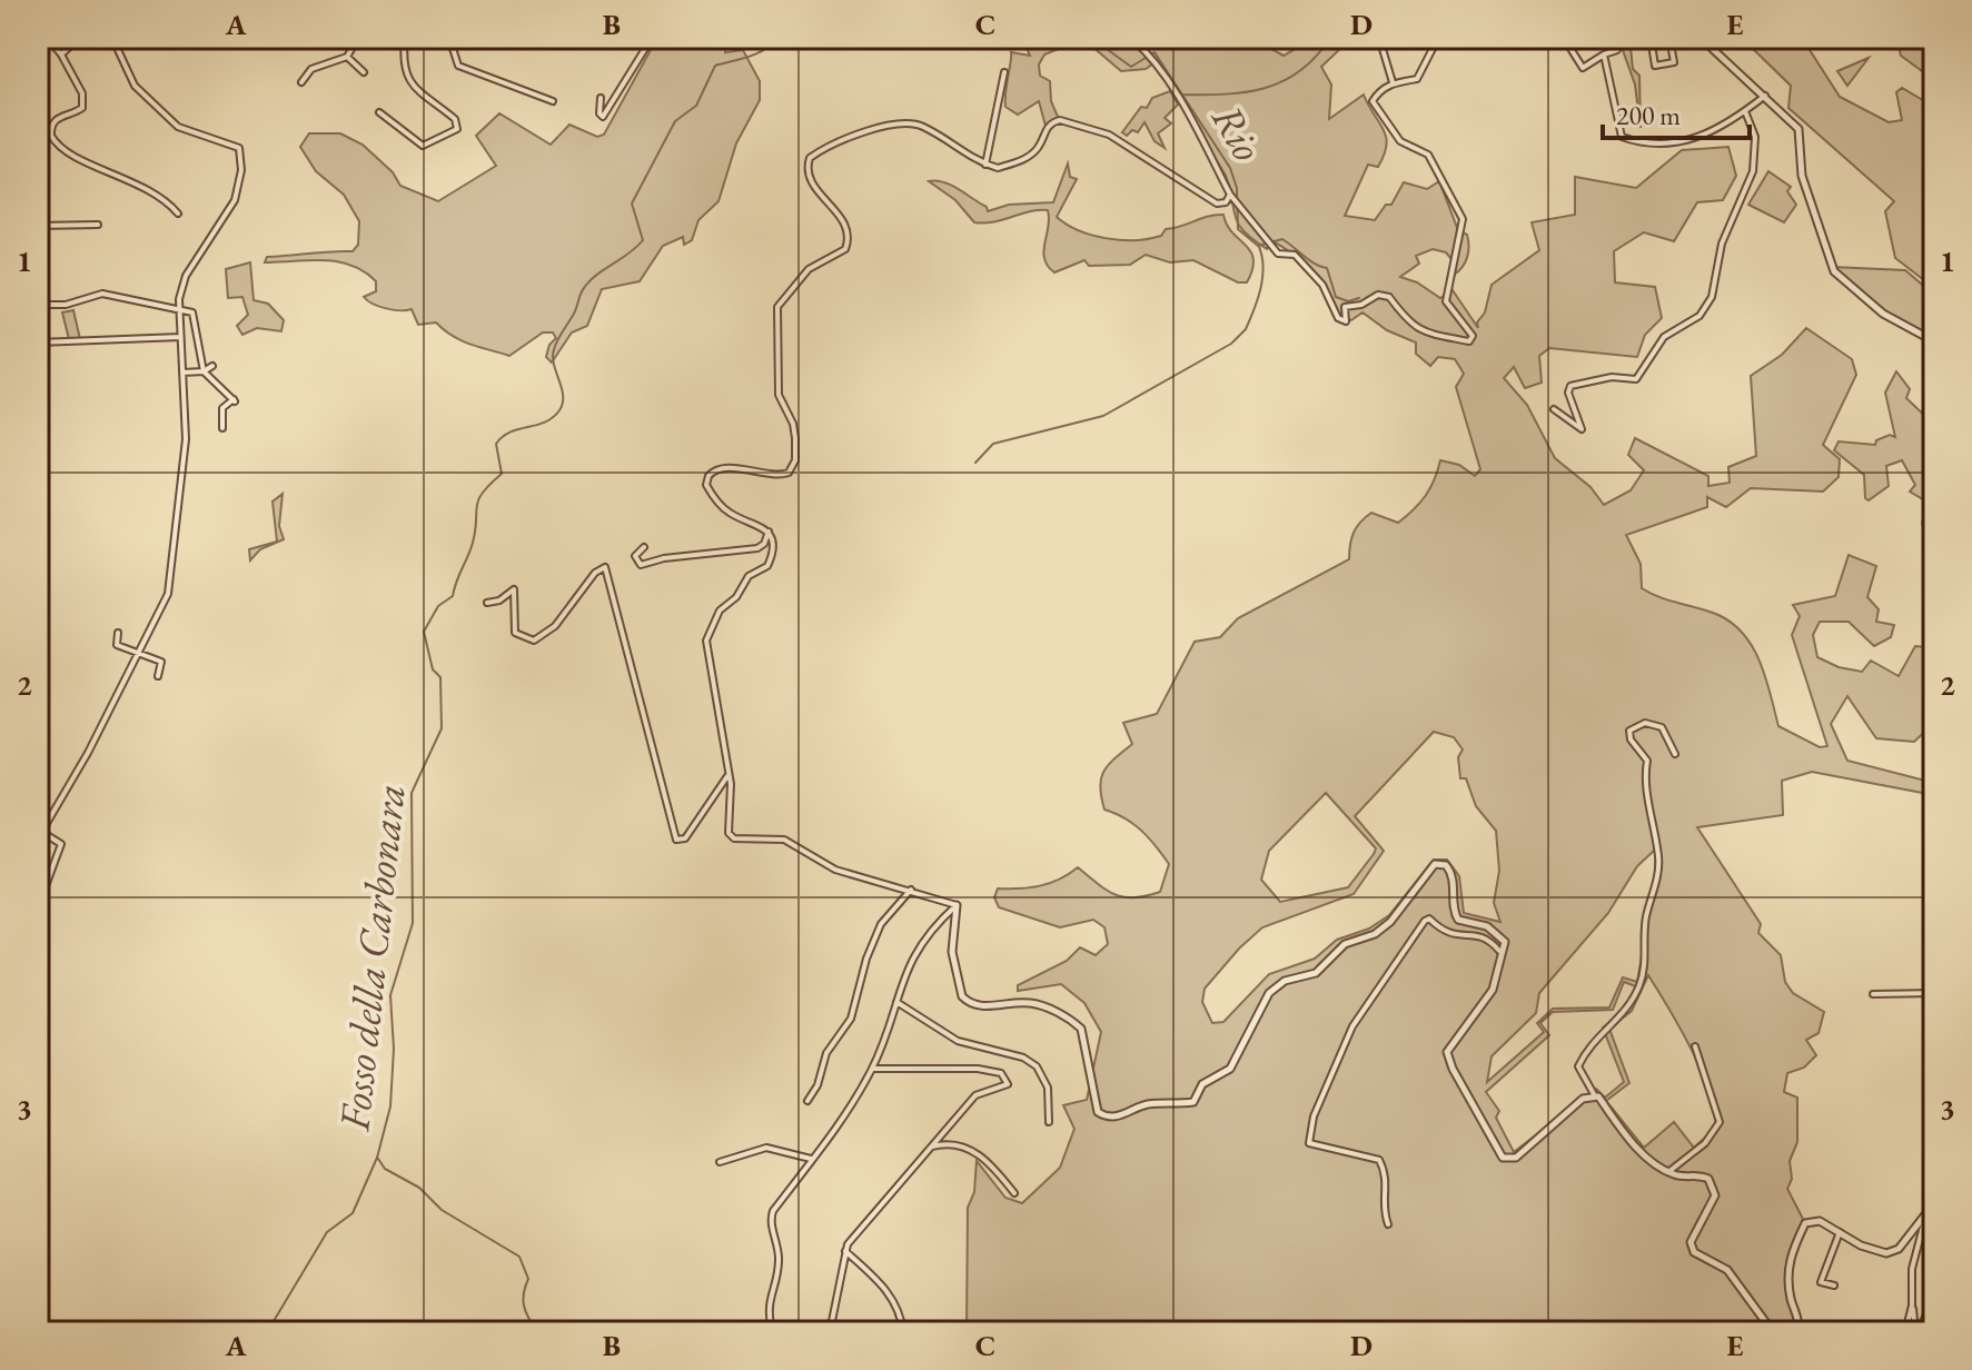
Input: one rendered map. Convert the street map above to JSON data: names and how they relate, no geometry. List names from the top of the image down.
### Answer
{
  "water": ["Rio", "Fosso della Carbonara"],
  "scale_bar": "200 m",
  "grid": {
    "columns": [
      "A",
      "B",
      "C",
      "D",
      "E"
    ],
    "rows": ["1", "2", "3"]
  }
}
